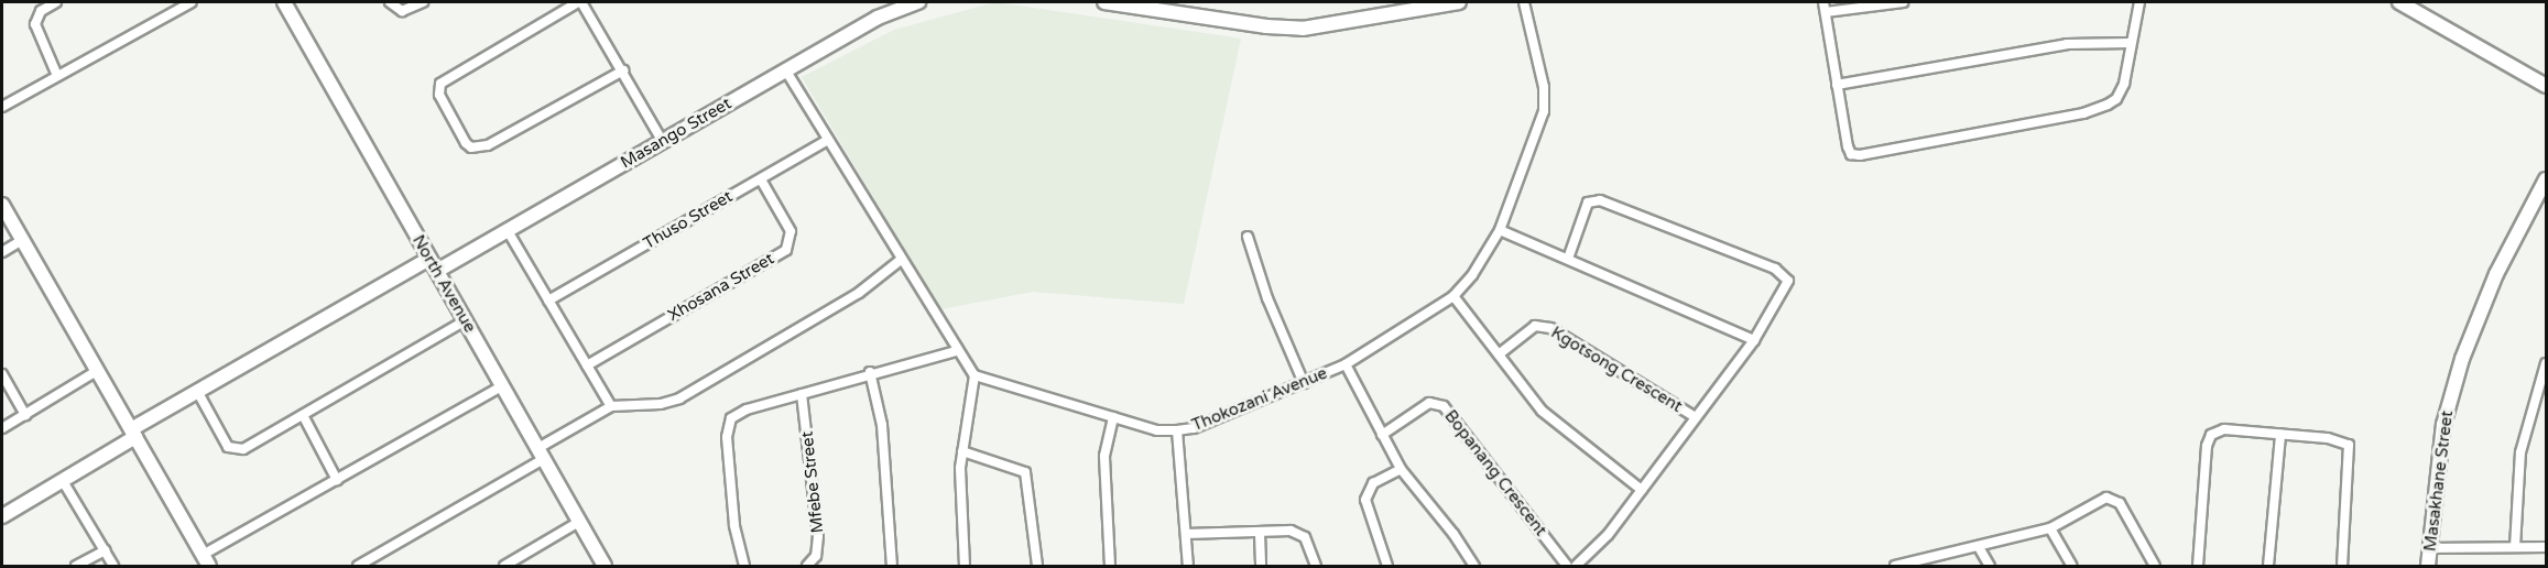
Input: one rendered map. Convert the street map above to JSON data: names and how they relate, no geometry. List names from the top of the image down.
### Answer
{
  "streets": {
    "street": [
      "Masango Street",
      "Thuso Street",
      "North Avenue",
      "Xhosana Street",
      "Kgotsong Crescent",
      "Thokozani Avenue",
      "Bopanang Crescent",
      "Masakhane Street",
      "Mfebe Street"
    ]
  },
  "crossings": [
    ["Masango Street", "North Avenue"],
    ["Thuso Street", "Xhosana Street"]
  ]
}
